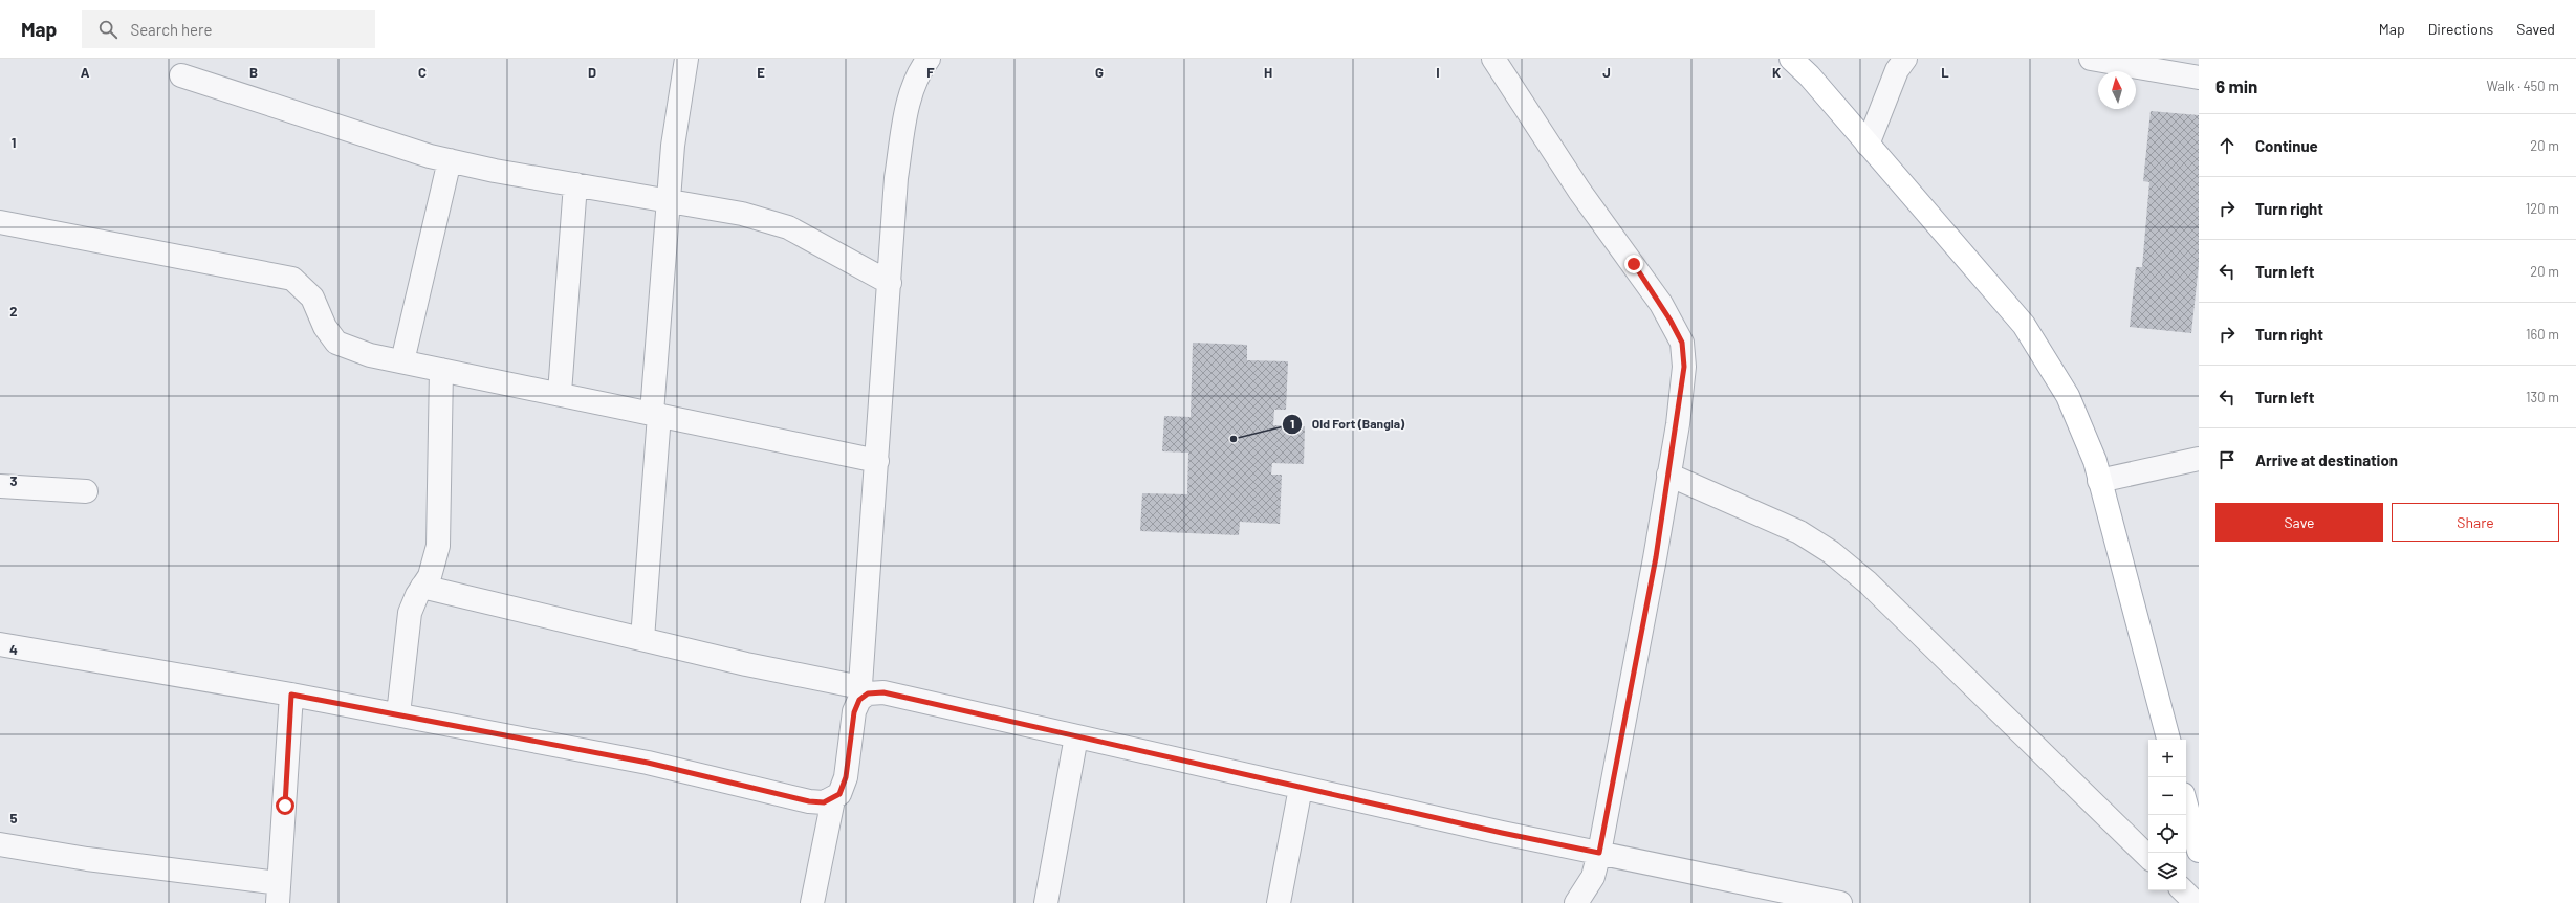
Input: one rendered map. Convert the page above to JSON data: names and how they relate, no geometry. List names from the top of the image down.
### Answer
{
  "places": ["Old Fort (Bangla)"],
  "north": "top",
  "page": {
    "header": "Map",
    "search": "Search here",
    "nav": ["Map", "Directions", "Saved"],
    "heading": ["6 min", "Walk · 450 m"],
    "list": [
      ["Continue", "20 m"],
      ["Turn right", "120 m"],
      ["Turn left", "20 m"],
      ["Turn right", "160 m"],
      ["Turn left", "130 m"],
      "Arrive at destination"
    ],
    "buttons": ["Save", "Share"],
    "map_buttons": ["+", "−"]
  },
  "grid": {
    "columns": [
      "A",
      "B",
      "C",
      "D",
      "E",
      "F",
      "G",
      "H",
      "I",
      "J",
      "K",
      "L"
    ],
    "rows": [
      "1",
      "2",
      "3",
      "4",
      "5"
    ]
  }
}
